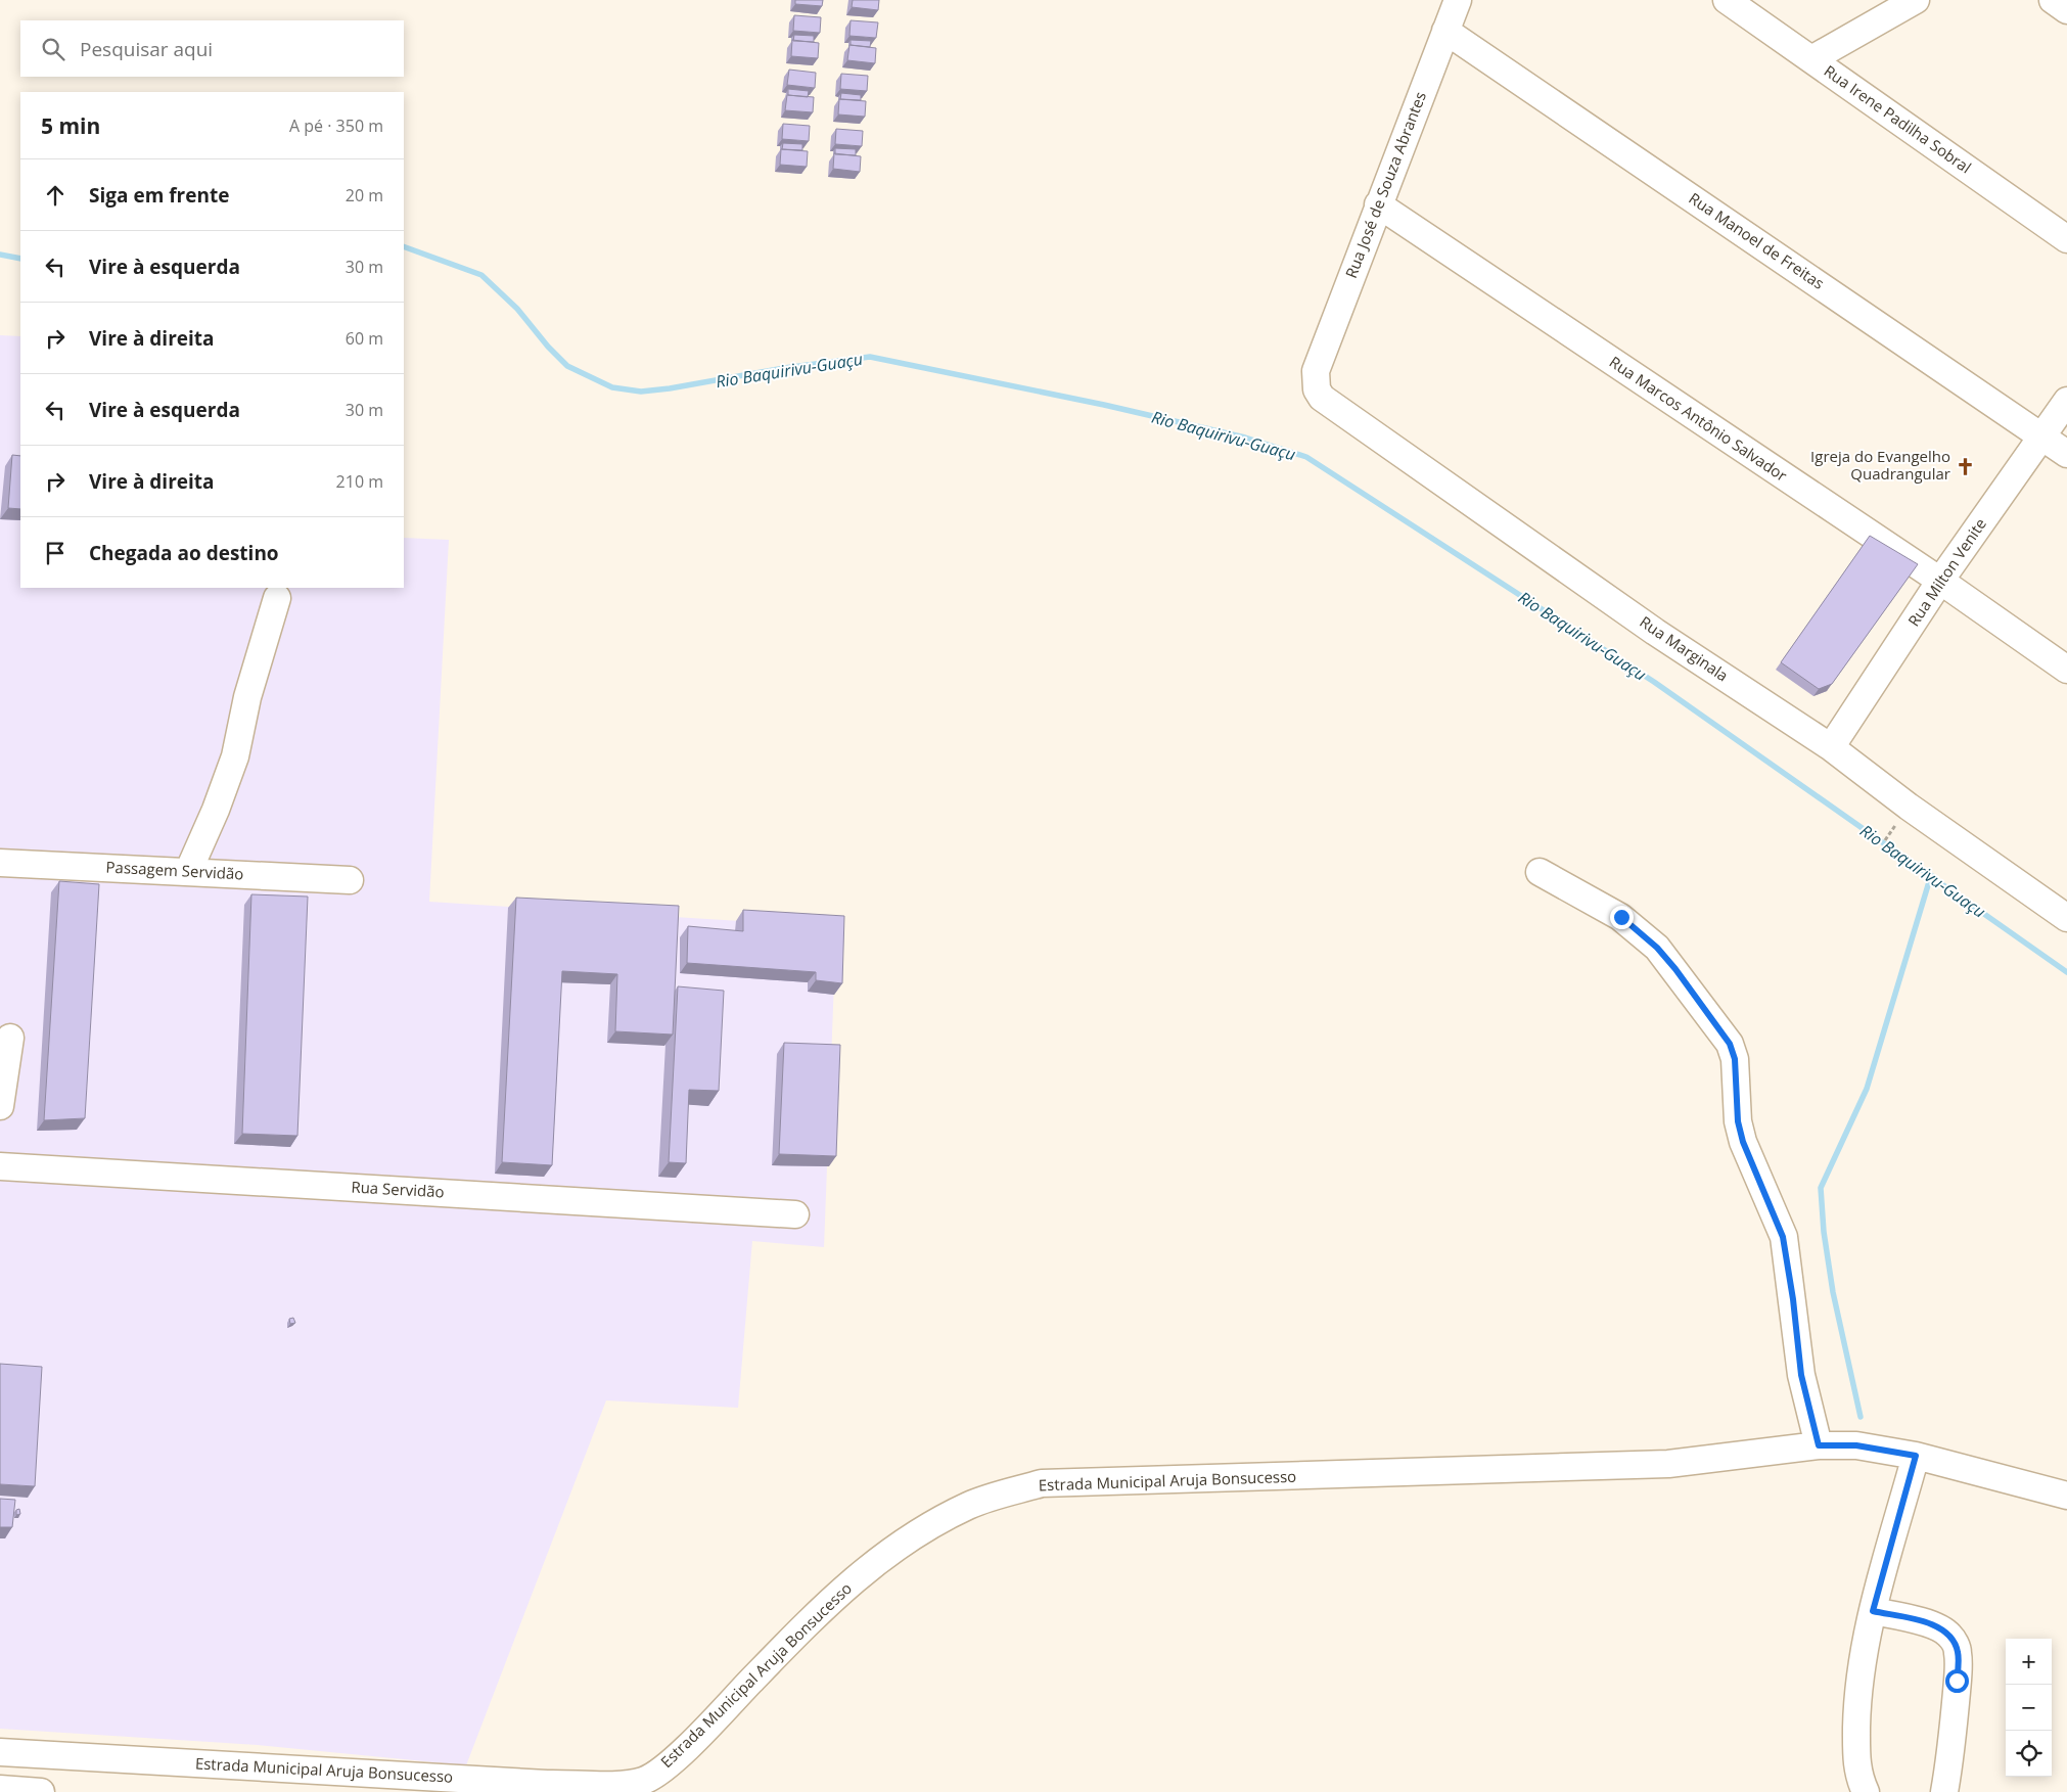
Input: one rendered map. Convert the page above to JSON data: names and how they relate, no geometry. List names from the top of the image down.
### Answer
{
  "streets": {
    "street": [
      "Rua Irene Padilha Sobral",
      "Rua José de Souza Abrantes",
      "Rua Manoel de Freitas",
      "Rua Marcos Antônio Salvador",
      "Rua Milton Venite",
      "Rua Marginala",
      "Passagem Servidão",
      "Rua Servidão",
      "Estrada Municipal Aruja Bonsucesso"
    ]
  },
  "crossings": [
    ["Rua José de Souza Abrantes", "Rua Manoel de Freitas"],
    ["Rua José de Souza Abrantes", "Rua Marcos Antônio Salvador"],
    ["Rua José de Souza Abrantes", "Rua Marginala"],
    ["Rua Manoel de Freitas", "Rua Milton Venite"],
    ["Rua Marcos Antônio Salvador", "Rua Milton Venite"],
    ["Rua Milton Venite", "Rua Marginala"]
  ],
  "water": ["Rio Baquirivu-Guaçu"],
  "places": {
    "church": ["Igreja do Evangelho Quadrangular"]
  },
  "page": {
    "search": "Pesquisar aqui",
    "heading": ["5 min", "A pé · 350 m"],
    "list": [
      ["Siga em frente", "20 m"],
      ["Vire à esquerda", "30 m"],
      ["Vire à direita", "60 m"],
      ["Vire à esquerda", "30 m"],
      ["Vire à direita", "210 m"],
      "Chegada ao destino"
    ],
    "map_buttons": ["+", "−"]
  }
}
